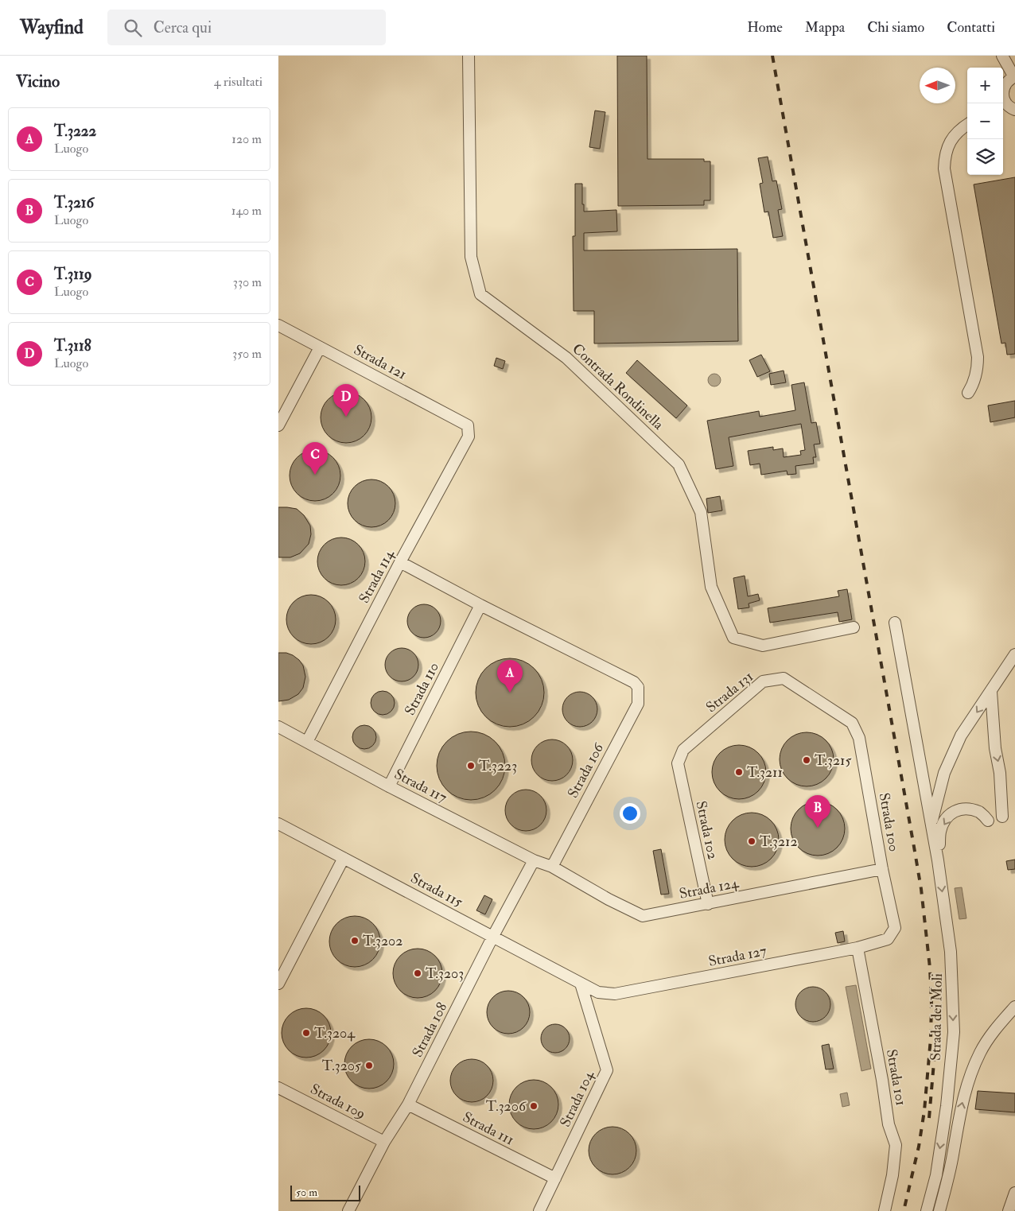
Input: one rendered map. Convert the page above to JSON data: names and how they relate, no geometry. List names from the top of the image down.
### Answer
{
  "streets": {
    "street": [
      "Strada 121",
      "Contrada Rondinella",
      "Strada 114",
      "Strada 110",
      "Strada 131",
      "Strada 106",
      "Strada 117",
      "Strada 100",
      "Strada 102",
      "Strada 124",
      "Strada 115",
      "Strada 127",
      "Strada dei Moli",
      "Strada 108",
      "Strada 101",
      "Strada 104",
      "Strada 109",
      "Strada 111"
    ]
  },
  "crossings": [
    ["Strada 121", "Strada 114"],
    ["Strada 114", "Strada 117"],
    ["Strada 110", "Strada 106"],
    ["Strada 110", "Strada 117"],
    ["Strada 131", "Strada 100"],
    ["Strada 131", "Strada 102"],
    ["Strada 106", "Strada 117"],
    ["Strada 106", "Strada 124"],
    ["Strada 117", "Strada 124"],
    ["Strada 117", "Strada 108"],
    ["Strada 100", "Strada 124"],
    ["Strada 100", "Strada 127"],
    ["Strada 102", "Strada 124"],
    ["Strada 115", "Strada 127"],
    ["Strada 115", "Strada 108"],
    ["Strada 115", "Strada 104"],
    ["Strada 127", "Strada 101"],
    ["Strada 127", "Strada 104"],
    ["Strada 108", "Strada 109"],
    ["Strada 108", "Strada 111"],
    ["Strada 104", "Strada 111"]
  ],
  "places": [
    "T.3215",
    "T.3223",
    "T.3211",
    "T.3212",
    "T.3202",
    "T.3203",
    "T.3204",
    "T.3205",
    "T.3206"
  ],
  "scale_bar": "50 m",
  "north": "left",
  "page": {
    "header": "Wayfind",
    "search": "Cerca qui",
    "nav": [
      "Home",
      "Mappa",
      "Chi siamo",
      "Contatti"
    ],
    "heading": ["Vicino", "4 risultati"],
    "map_buttons": ["+", "−"],
    "list": [
      {
        "mark": "A",
        "name": "T.3222",
        "note": "Luogo",
        "value": "120 m"
      },
      {
        "mark": "B",
        "name": "T.3216",
        "note": "Luogo",
        "value": "140 m"
      },
      {
        "mark": "C",
        "name": "T.3119",
        "note": "Luogo",
        "value": "330 m"
      },
      {
        "mark": "D",
        "name": "T.3118",
        "note": "Luogo",
        "value": "350 m"
      }
    ],
    "pins": [
      "D",
      "C",
      "A",
      "B"
    ],
    "scale": "50 m"
  }
}
